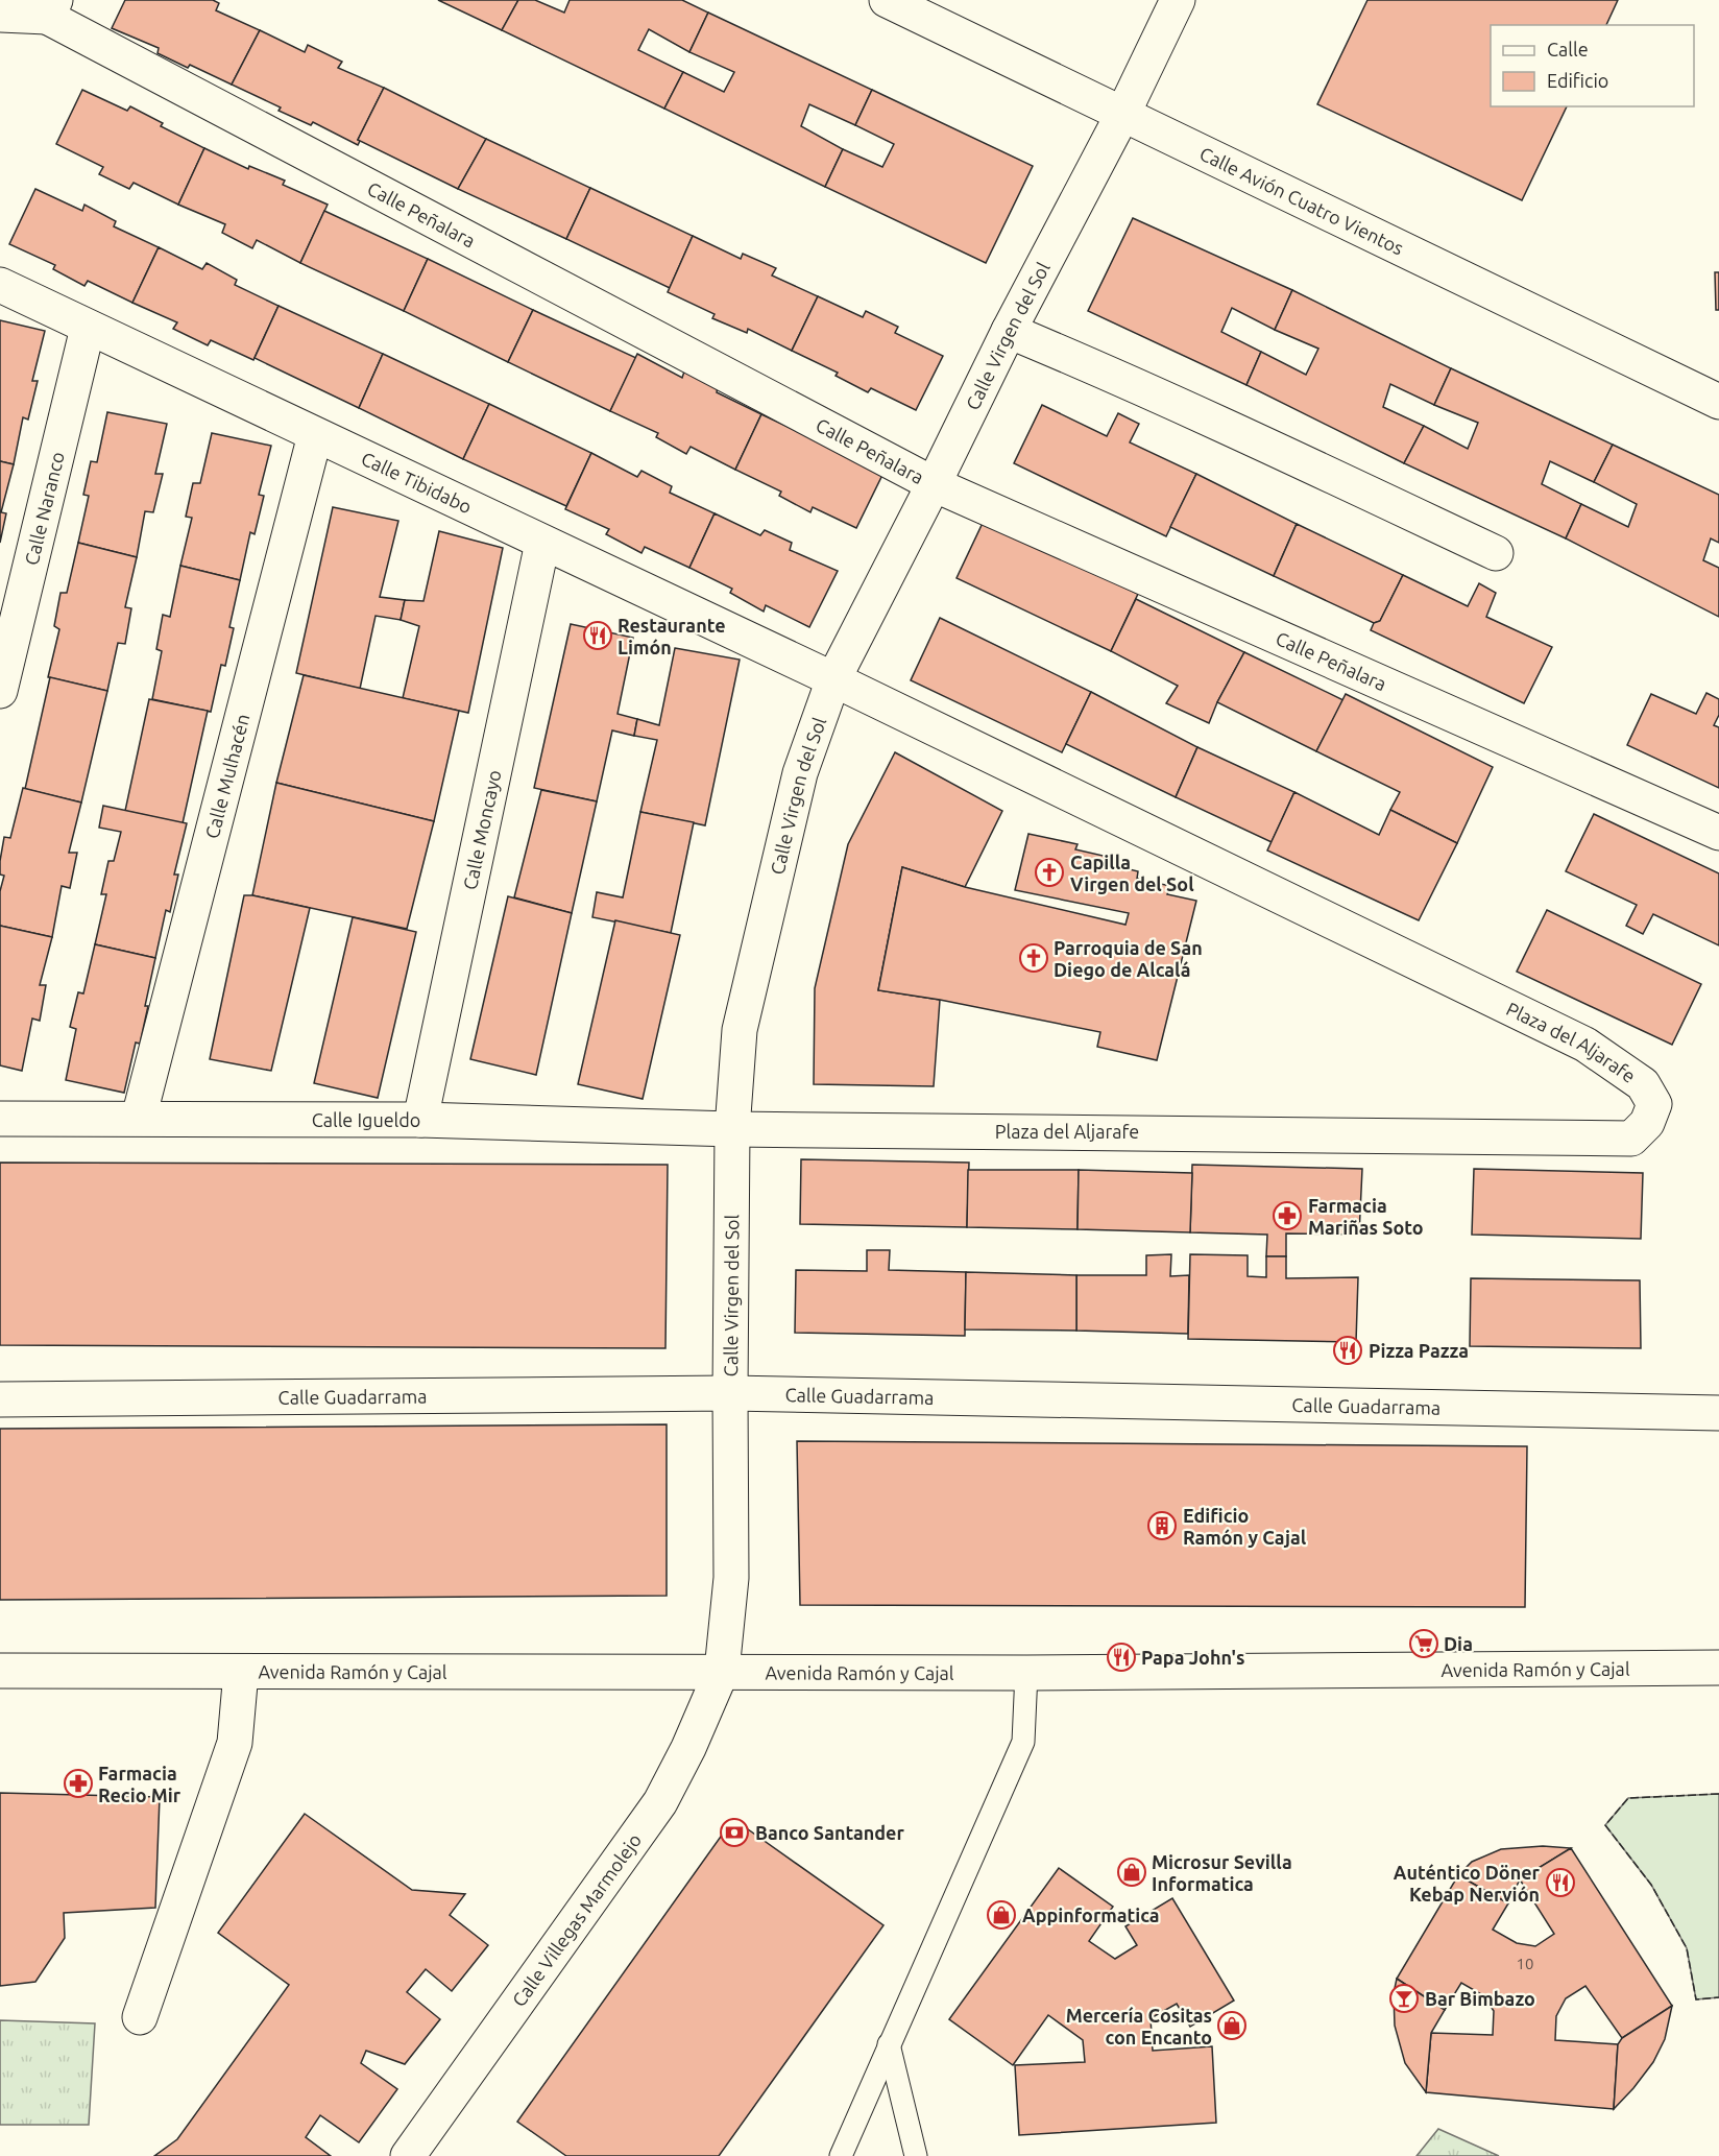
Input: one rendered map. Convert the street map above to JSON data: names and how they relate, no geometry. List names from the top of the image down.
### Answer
{
  "streets": {
    "street": [
      "Calle Avión Cuatro Vientos",
      "Calle Peñalara",
      "Calle Virgen del Sol",
      "Calle Tibidabo",
      "Calle Naranco",
      "Calle Mulhacén",
      "Calle Moncayo",
      "Plaza del Aljarafe",
      "Calle Igueldo",
      "Calle Guadarrama",
      "Avenida Ramón y Cajal",
      "Calle Villegas Marmolejo"
    ]
  },
  "crossings": [
    ["Calle Avión Cuatro Vientos", "Calle Virgen del Sol"],
    ["Calle Peñalara", "Calle Virgen del Sol"],
    ["Calle Virgen del Sol", "Calle Tibidabo"],
    ["Calle Virgen del Sol", "Plaza del Aljarafe"],
    ["Calle Virgen del Sol", "Calle Igueldo"],
    ["Calle Virgen del Sol", "Calle Guadarrama"],
    ["Calle Virgen del Sol", "Avenida Ramón y Cajal"],
    ["Calle Virgen del Sol", "Calle Villegas Marmolejo"],
    ["Calle Tibidabo", "Calle Naranco"],
    ["Calle Tibidabo", "Calle Mulhacén"],
    ["Calle Tibidabo", "Calle Moncayo"],
    ["Calle Tibidabo", "Plaza del Aljarafe"],
    ["Calle Mulhacén", "Calle Igueldo"],
    ["Calle Moncayo", "Calle Igueldo"],
    ["Plaza del Aljarafe", "Calle Igueldo"],
    ["Avenida Ramón y Cajal", "Calle Villegas Marmolejo"]
  ],
  "places": {
    "restaurant": [
      "Restaurante Limón",
      "Pizza Pazza",
      "Papa John's",
      "Auténtico Döner Kebap Nervión"
    ],
    "church": ["Capilla Virgen del Sol", "Parroquia de San Diego de Alcalá"],
    "pharmacy": ["Farmacia Mariñas Soto", "Farmacia Recio Mir"],
    "building": ["Edificio Ramón y Cajal"],
    "supermarket": ["Dia"],
    "bank": ["Banco Santander"],
    "shop": ["Microsur Sevilla Informatica", "Appinformatica", "Mercería Cositas con Encanto"],
    "bar": ["Bar Bimbazo"]
  },
  "house_numbers": ["10"],
  "legend": ["Calle", "Edificio"]
}
